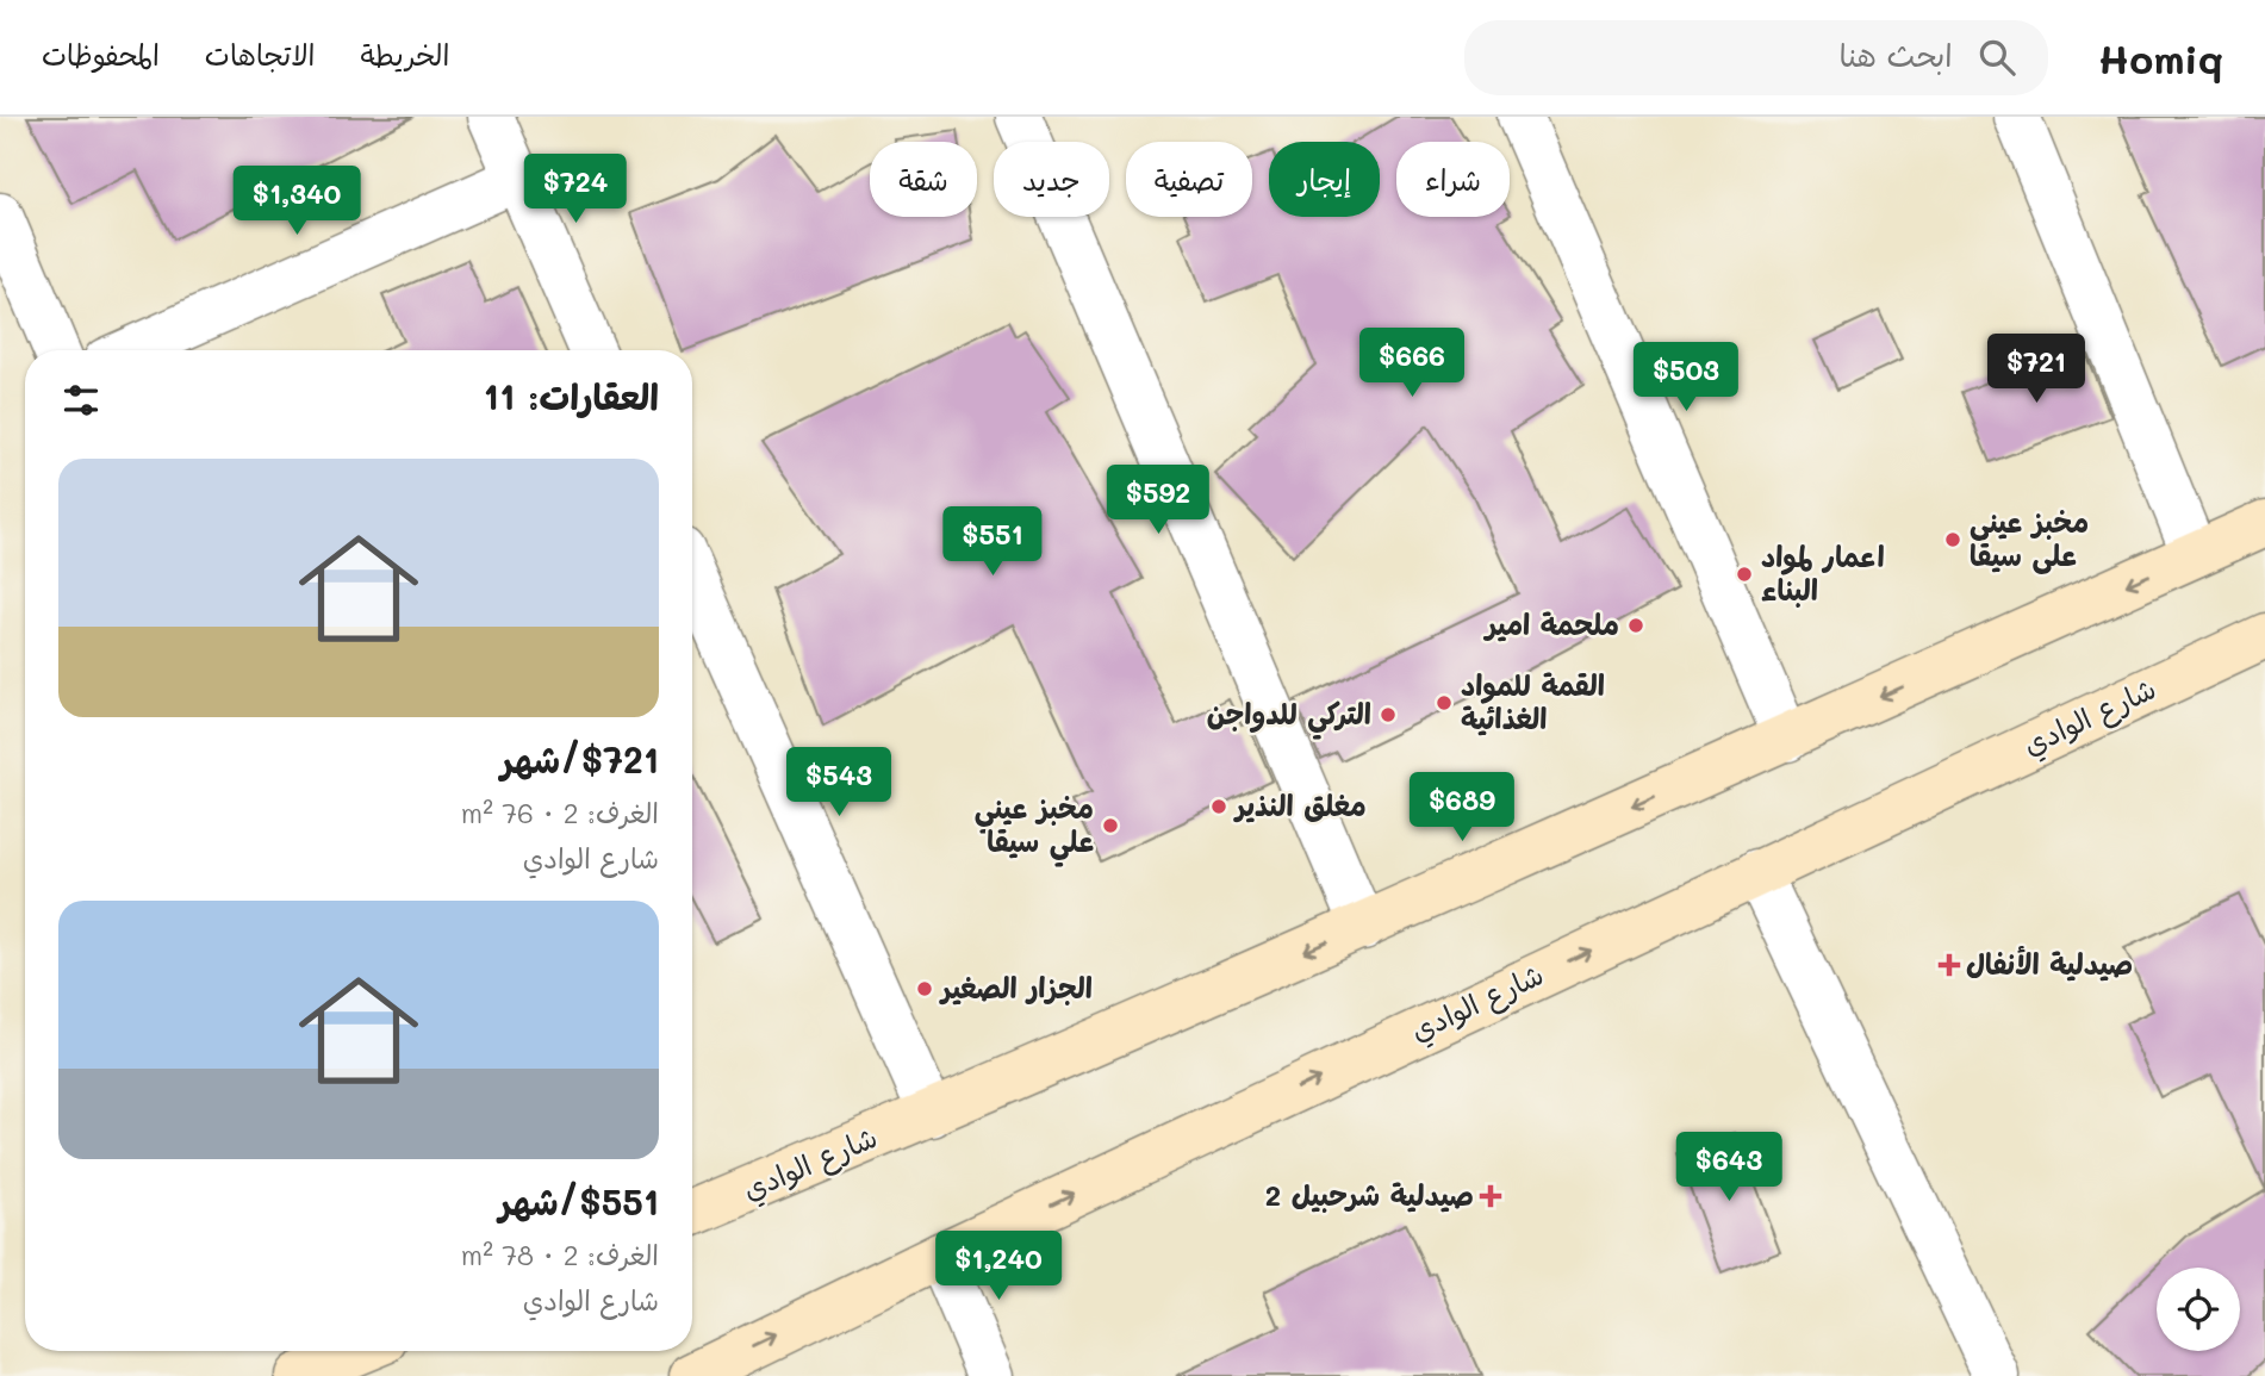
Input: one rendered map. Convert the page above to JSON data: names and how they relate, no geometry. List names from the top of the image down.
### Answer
{
  "streets": {
    "main road": ["شارع الوادي"]
  },
  "places": {
    "other": [
      "مخبز عيني على سيقا",
      "اعمار لمواد البناء",
      "ملحمة امير",
      "القمة للمواد الغذائية",
      "التركي للدواجن",
      "مغلق النذير",
      "مخبز عيني علي سيقا",
      "الجزار الصغير"
    ],
    "health": ["صيدلية الأنفال", "صيدلية شرحبيل 2"]
  },
  "page": {
    "header": "Homiq",
    "search": "ابحث هنا",
    "nav": ["الخريطة", "الاتجاهات", "المحفوظات"],
    "chip": [
      "شراء",
      "إيجار",
      "تصفية",
      "جديد",
      "شقة"
    ],
    "price": [
      "$724",
      "$1,340",
      "$666",
      "$721",
      "$503",
      "$592",
      "$551",
      "$543",
      "$689",
      "$643",
      "$1,240"
    ],
    "heading": "العقارات: 11",
    "list": [
      {
        "name": "$721/شهر",
        "note": "الغرف: 2 · 76 m² · شارع الوادي"
      },
      {
        "name": "$551/شهر",
        "note": "الغرف: 2 · 78 m² · شارع الوادي"
      }
    ]
  }
}
